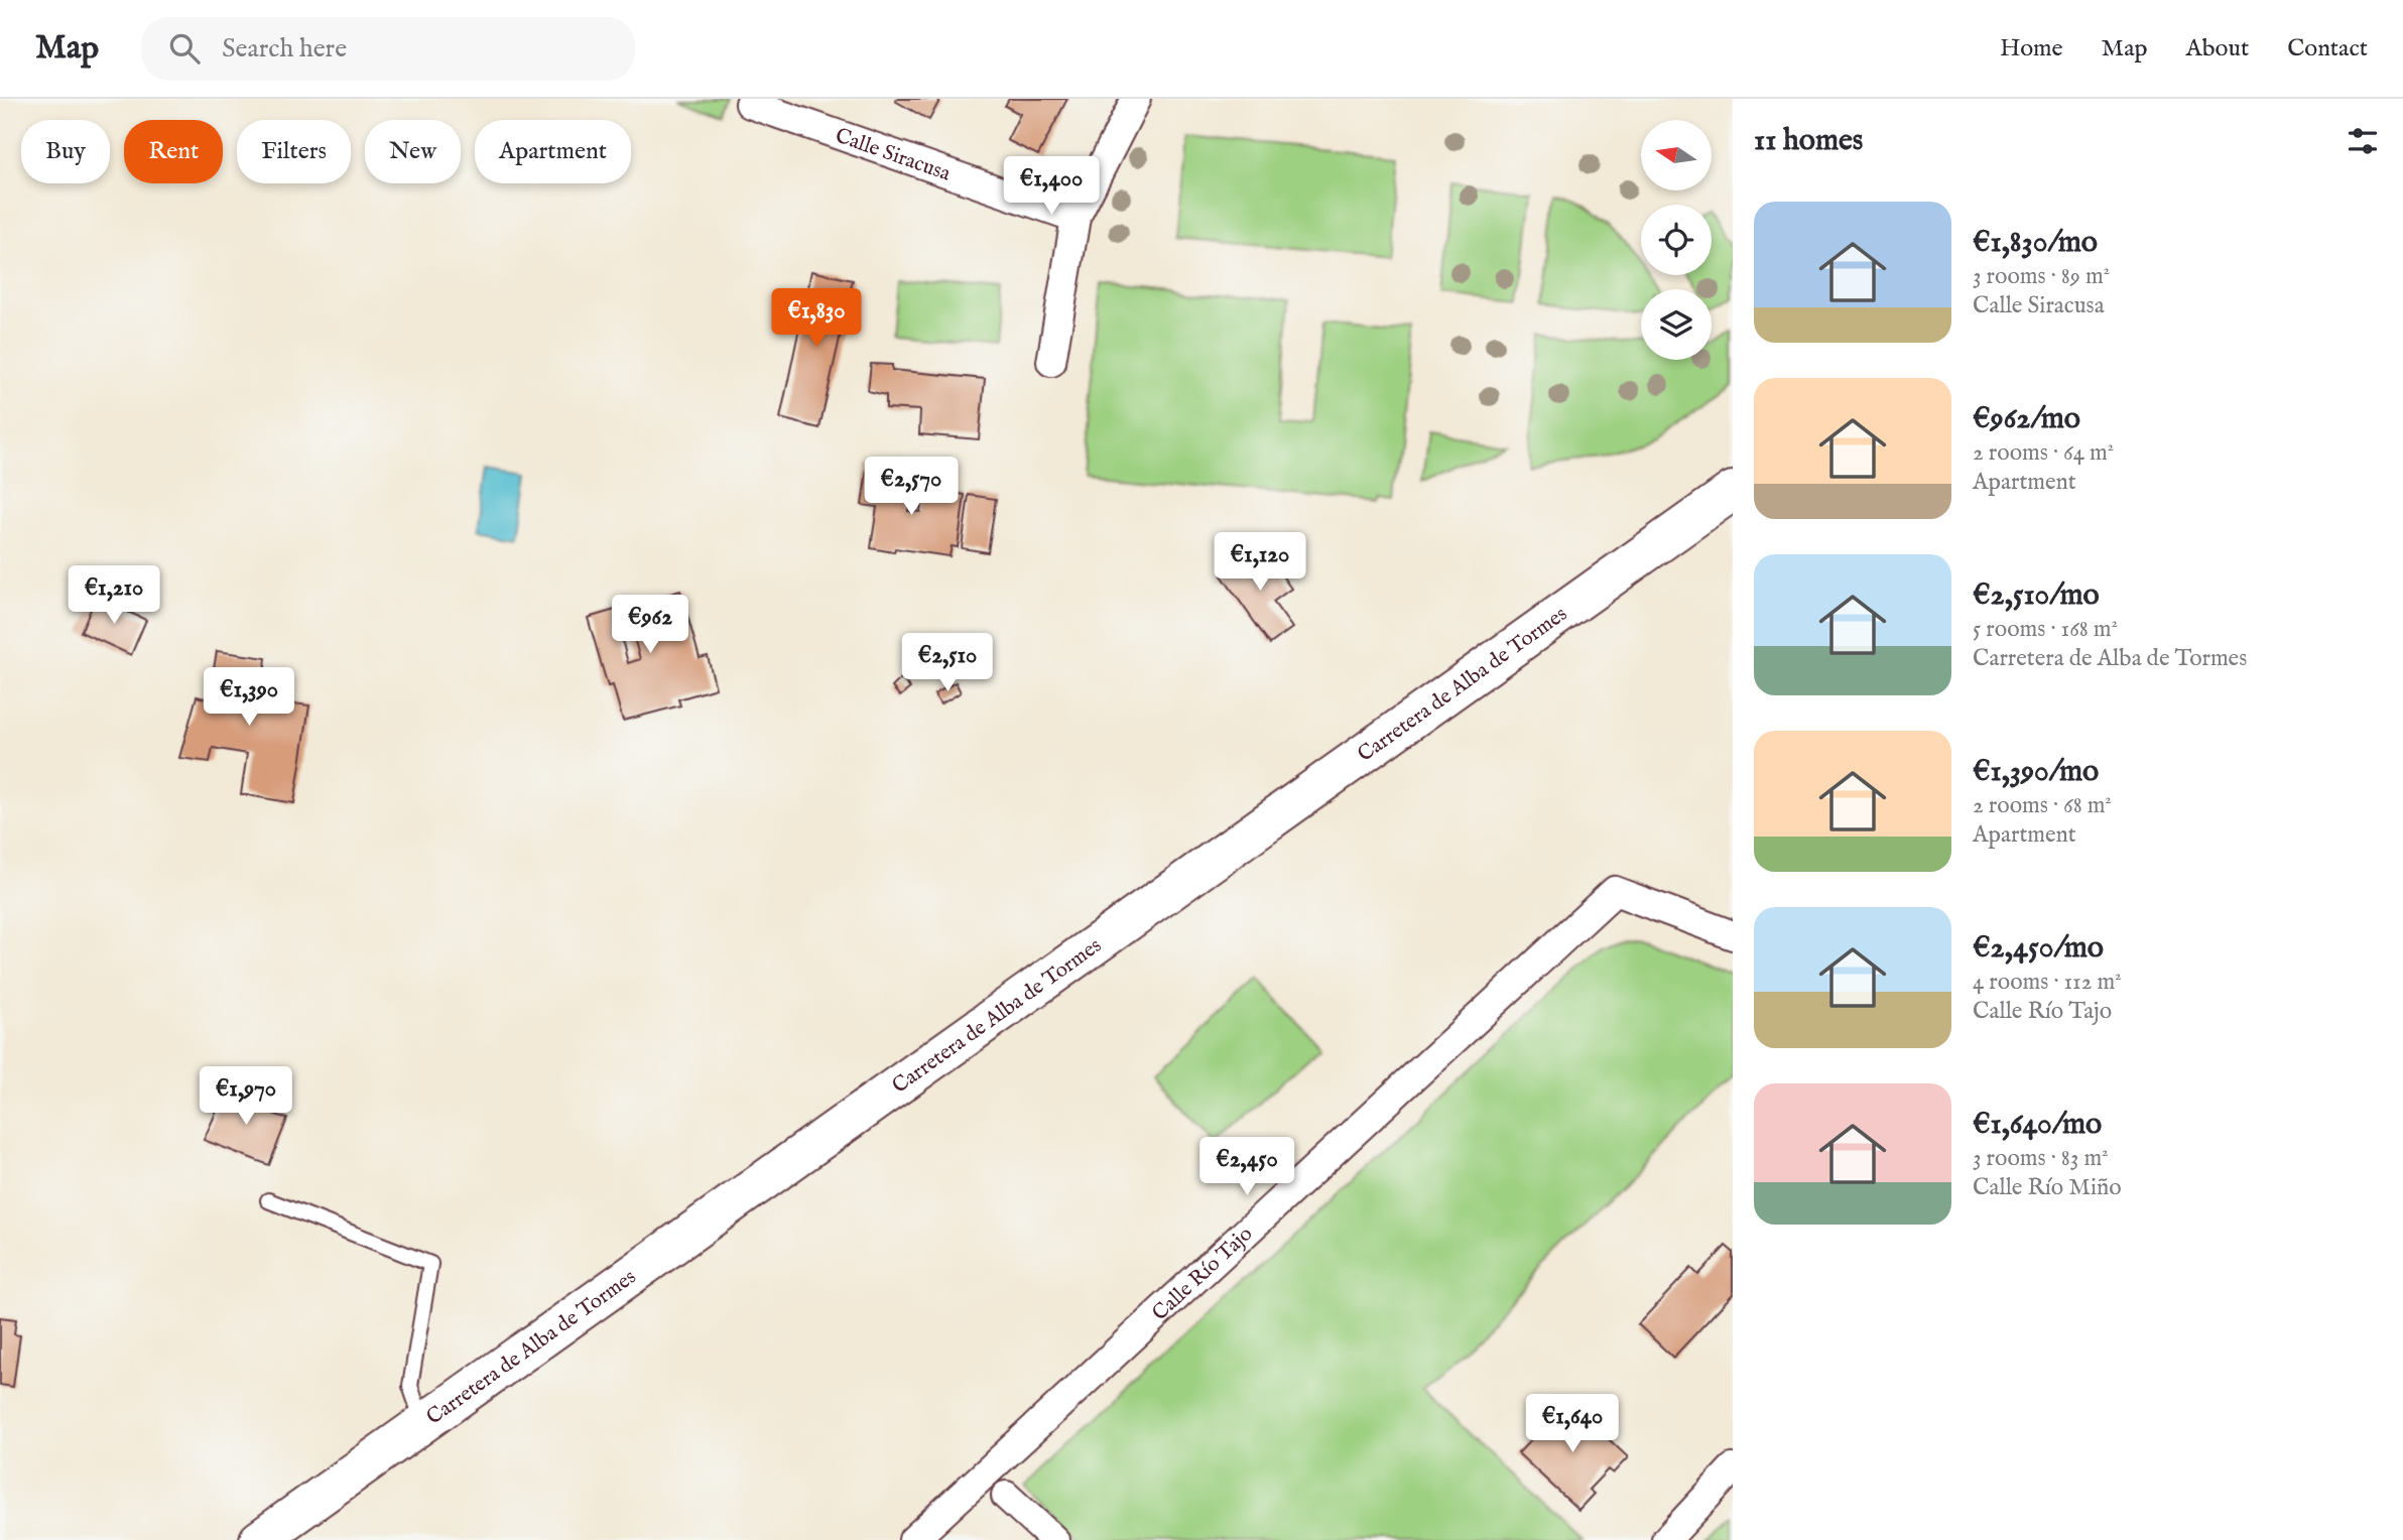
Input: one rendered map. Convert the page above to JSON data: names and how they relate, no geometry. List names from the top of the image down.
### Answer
{
  "streets": {
    "main road": ["Carretera de Alba de Tormes"],
    "street": ["Calle Siracusa", "Calle Río Tajo"]
  },
  "north": "left",
  "page": {
    "header": "Map",
    "search": "Search here",
    "nav": [
      "Home",
      "Map",
      "About",
      "Contact"
    ],
    "heading": "11 homes",
    "chip": [
      "Buy",
      "Rent",
      "Filters",
      "New",
      "Apartment"
    ],
    "price": [
      "€1,400",
      "€1,830",
      "€2,570",
      "€1,120",
      "€1,210",
      "€962",
      "€2,510",
      "€1,390",
      "€1,970",
      "€2,450",
      "€1,640"
    ],
    "list": [
      {
        "name": "€1,830/mo",
        "note": "3 rooms · 89 m² · Calle Siracusa"
      },
      {
        "name": "€962/mo",
        "note": "2 rooms · 64 m² · Apartment"
      },
      {
        "name": "€2,510/mo",
        "note": "5 rooms · 168 m² · Carretera de Alba de Tormes"
      },
      {
        "name": "€1,390/mo",
        "note": "2 rooms · 68 m² · Apartment"
      },
      {
        "name": "€2,450/mo",
        "note": "4 rooms · 112 m² · Calle Río Tajo"
      },
      {
        "name": "€1,640/mo",
        "note": "3 rooms · 83 m² · Calle Río Miño"
      }
    ]
  }
}
